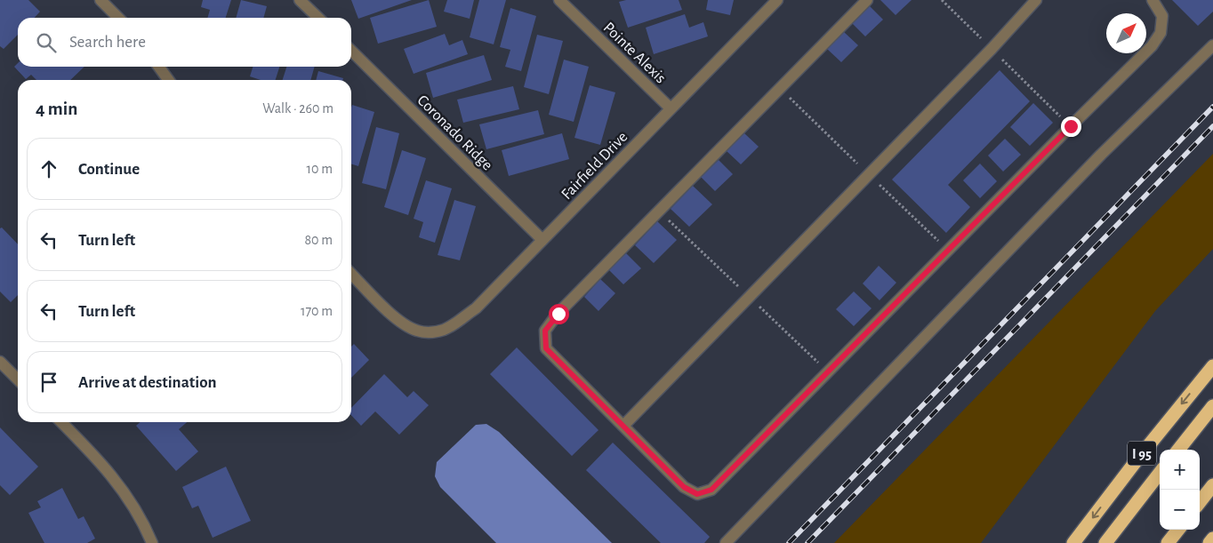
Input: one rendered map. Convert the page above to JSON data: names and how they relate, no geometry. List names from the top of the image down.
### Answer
{
  "streets": {
    "highway": ["I 95"],
    "street": ["Pointe Alexis", "Coronado Ridge", "Fairfield Drive"]
  },
  "crossings": [
    ["Pointe Alexis", "Fairfield Drive"],
    ["Coronado Ridge", "Fairfield Drive"]
  ],
  "north": "top right",
  "page": {
    "search": "Search here",
    "heading": ["4 min", "Walk · 260 m"],
    "list": [
      ["Continue", "10 m"],
      ["Turn left", "80 m"],
      ["Turn left", "170 m"],
      "Arrive at destination"
    ],
    "map_buttons": ["+", "−"]
  }
}
